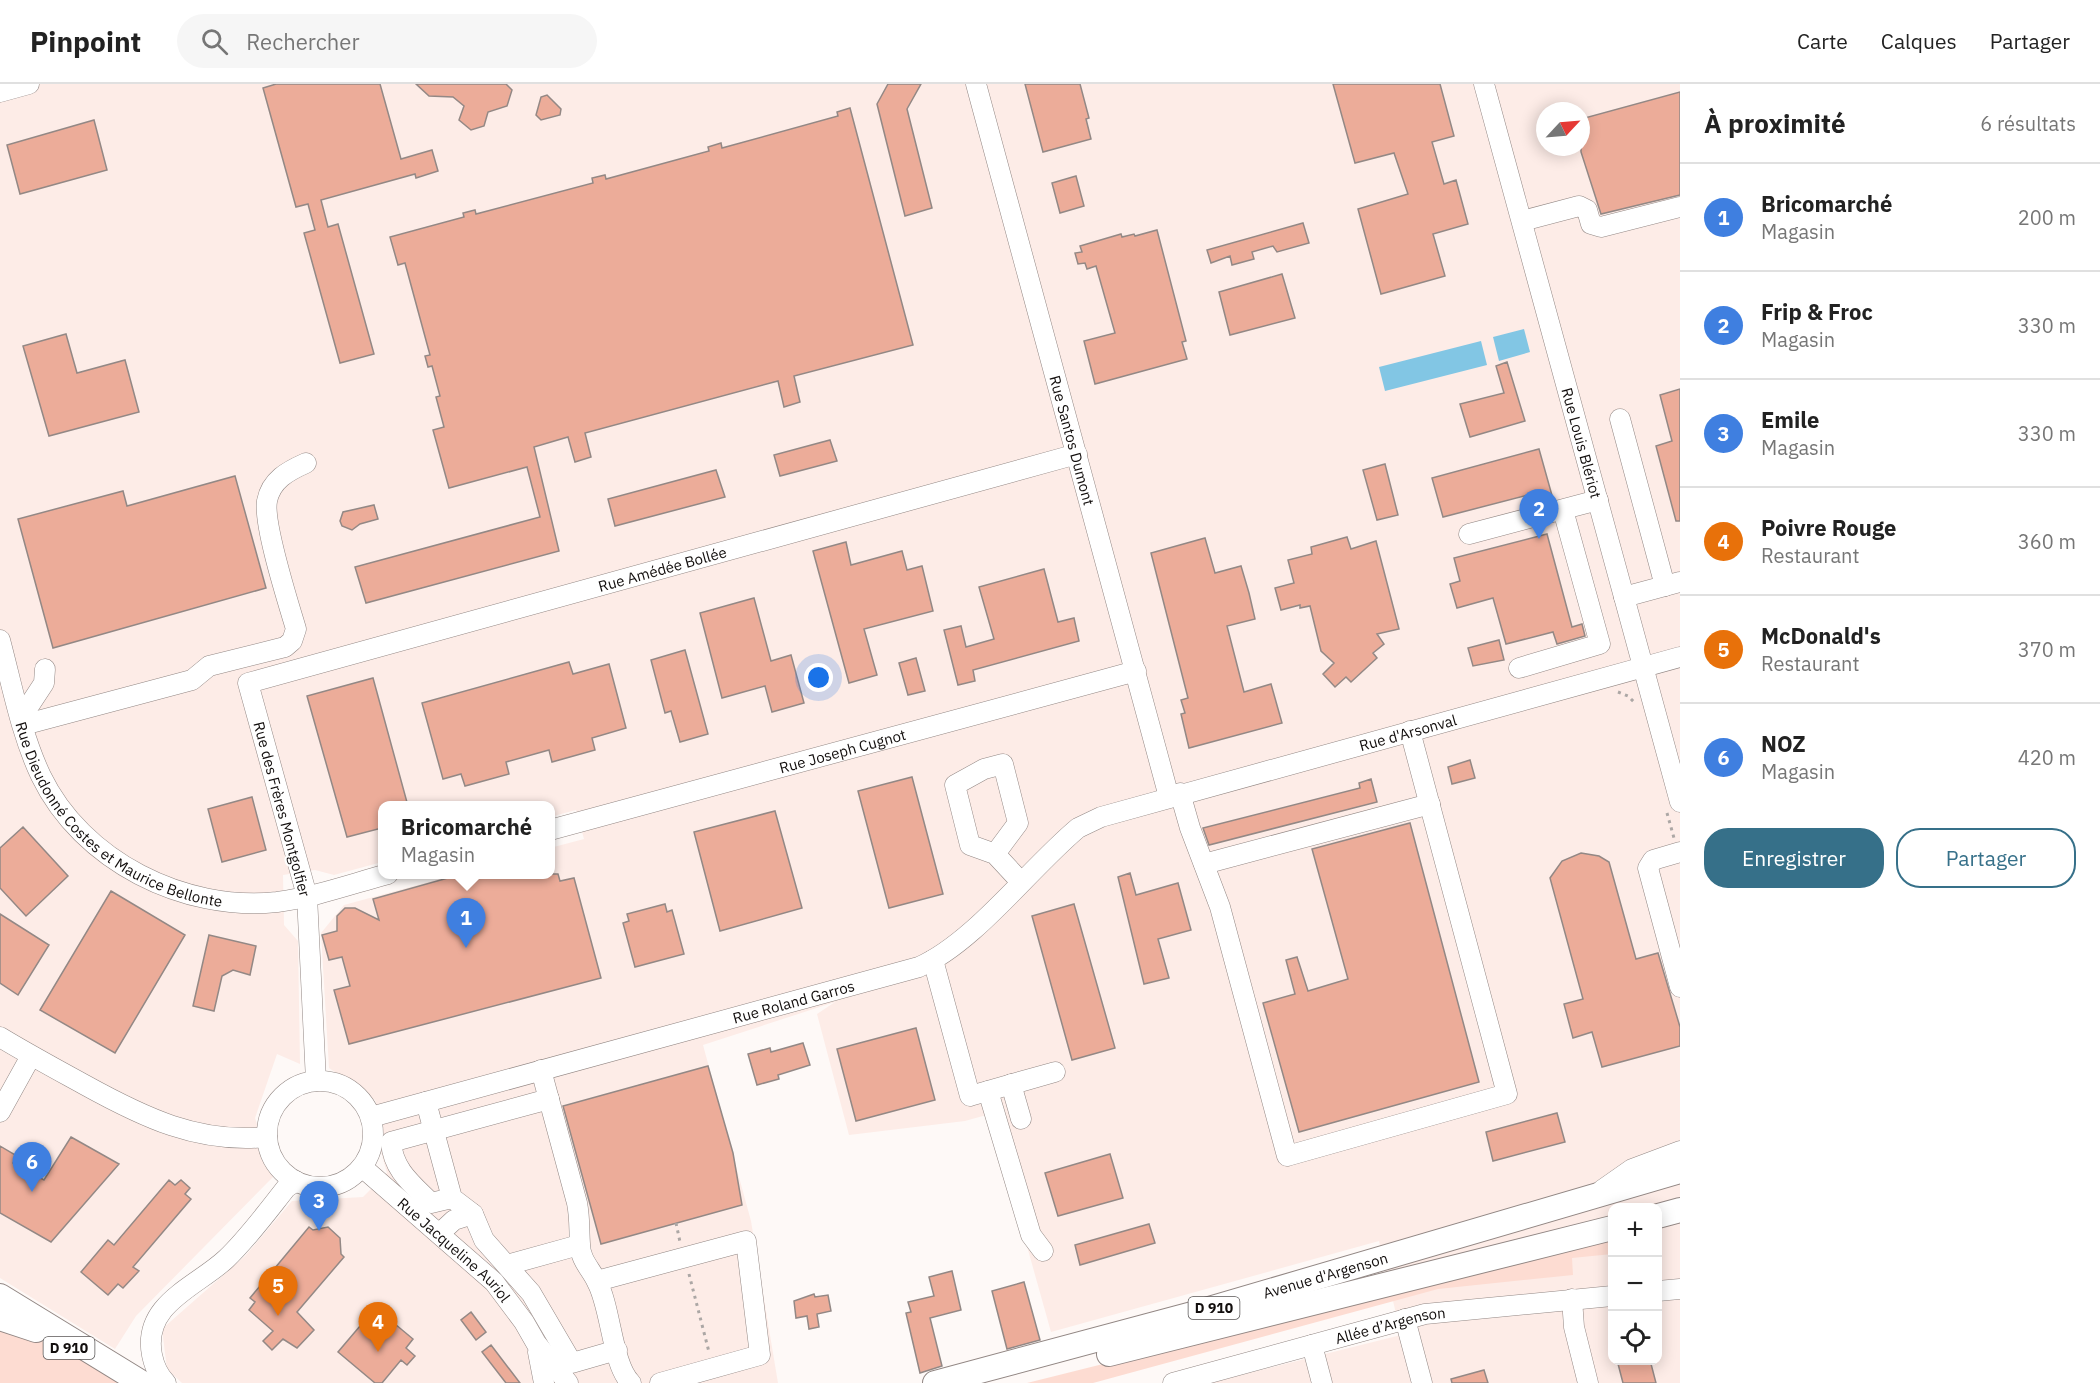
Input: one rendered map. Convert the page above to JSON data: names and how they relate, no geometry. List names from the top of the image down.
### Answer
{
  "streets": {
    "main road": ["Avenue d'Argenson", "D 910"],
    "street": [
      "Rue Santos Dumont",
      "Rue Louis Blériot",
      "Rue Amédée Bollée",
      "Rue d'Arsonval",
      "Rue Joseph Cugnot",
      "Rue Dieudonné Costes et Maurice Bellonte",
      "Rue des Frères Montgolfier",
      "Rue Roland Garros",
      "Rue Jacqueline Auriol",
      "Allée d’Argenson"
    ]
  },
  "crossings": [
    ["Rue Santos Dumont", "Rue Amédée Bollée"],
    ["Rue Santos Dumont", "Rue d'Arsonval"],
    ["Rue Santos Dumont", "Rue Joseph Cugnot"],
    ["Rue Santos Dumont", "Rue Roland Garros"],
    ["Rue Louis Blériot", "Rue d'Arsonval"],
    ["Rue Amédée Bollée", "Rue des Frères Montgolfier"],
    ["Rue d'Arsonval", "Rue Roland Garros"],
    ["Rue Dieudonné Costes et Maurice Bellonte", "Rue des Frères Montgolfier"],
    ["Rue des Frères Montgolfier", "Rue Roland Garros"],
    ["Rue des Frères Montgolfier", "Rue Jacqueline Auriol"],
    ["Rue Roland Garros", "Rue Jacqueline Auriol"]
  ],
  "north": "top right",
  "page": {
    "header": "Pinpoint",
    "search": "Rechercher",
    "nav": ["Carte", "Calques", "Partager"],
    "heading": ["À proximité", "6 résultats"],
    "list": [
      {
        "mark": "1",
        "name": "Bricomarché",
        "note": "Magasin",
        "value": "200 m"
      },
      {
        "mark": "2",
        "name": "Frip & Froc",
        "note": "Magasin",
        "value": "330 m"
      },
      {
        "mark": "3",
        "name": "Emile",
        "note": "Magasin",
        "value": "330 m"
      },
      {
        "mark": "4",
        "name": "Poivre Rouge",
        "note": "Restaurant",
        "value": "360 m"
      },
      {
        "mark": "5",
        "name": "McDonald's",
        "note": "Restaurant",
        "value": "370 m"
      },
      {
        "mark": "6",
        "name": "NOZ",
        "note": "Magasin",
        "value": "420 m"
      }
    ],
    "pins": [
      "2",
      "1",
      "6",
      "3",
      "5",
      "4"
    ],
    "popup": ["Bricomarché", "Magasin"],
    "buttons": ["Enregistrer", "Partager"],
    "map_buttons": ["+", "−"]
  }
}
